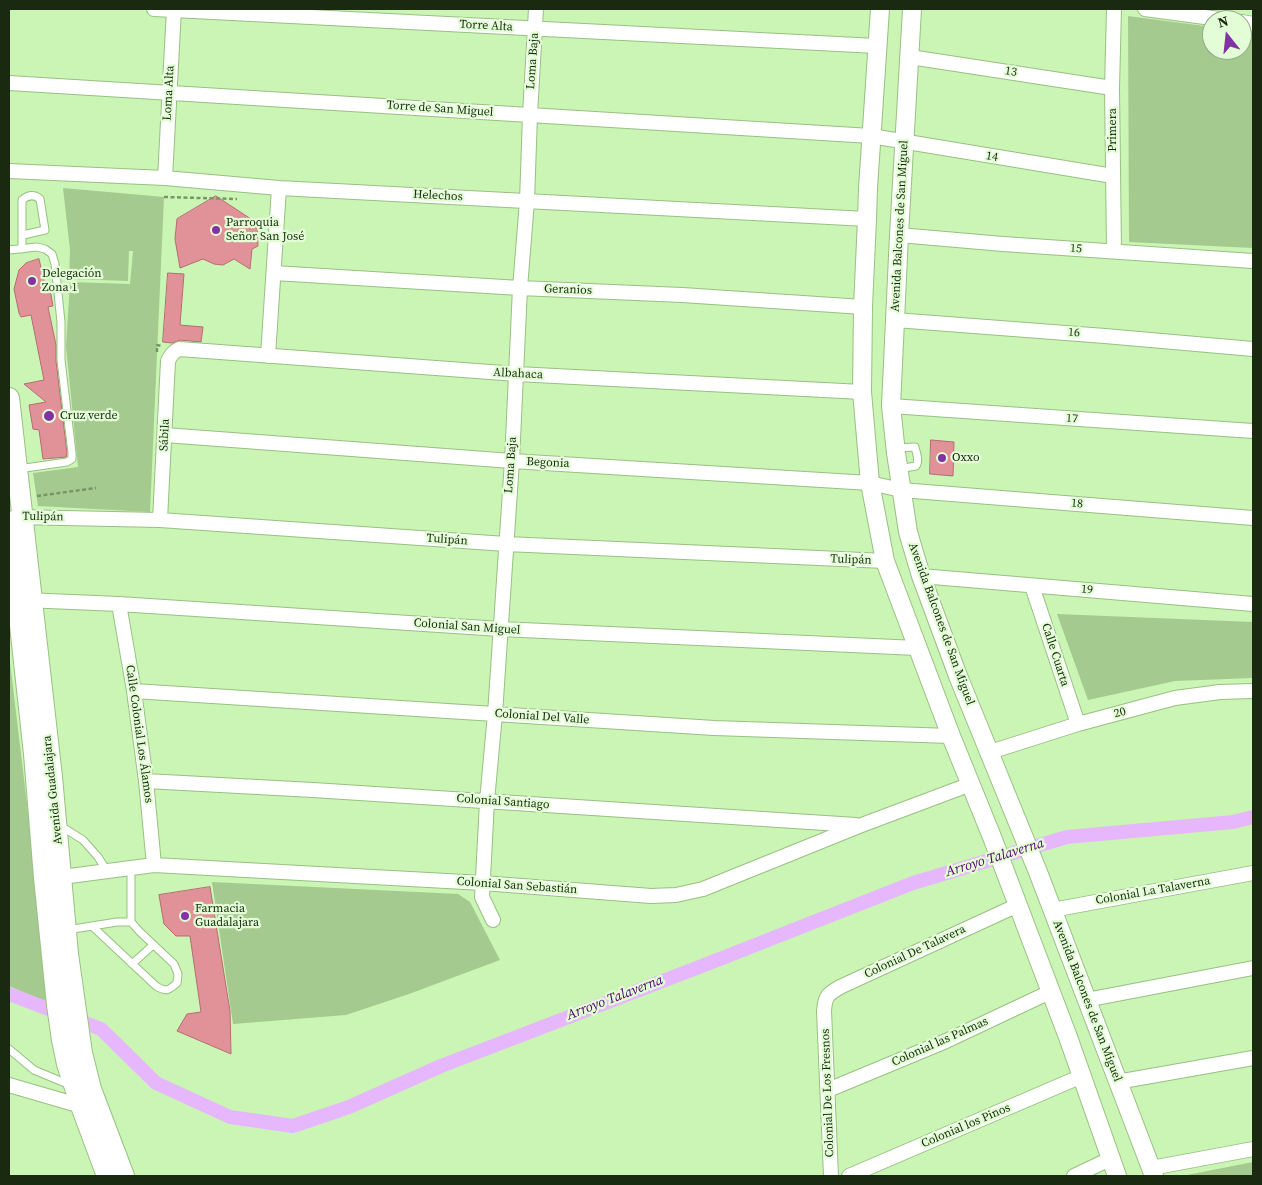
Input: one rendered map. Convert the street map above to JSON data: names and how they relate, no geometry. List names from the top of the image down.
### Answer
{
  "streets": {
    "main road": ["Avenida Guadalajara"],
    "street": [
      "Torre Alta",
      "Loma Baja",
      "13",
      "Loma Alta",
      "Torre de San Miguel",
      "Primera",
      "14",
      "Helechos",
      "Avenida Balcones de San Miguel",
      "15",
      "Geranios",
      "16",
      "Albahaca",
      "17",
      "Sábila",
      "Begonia",
      "18",
      "Tulipán",
      "19",
      "Colonial San Miguel",
      "Calle Cuarta",
      "20",
      "Colonial Del Valle",
      "Calle Colonial Los Álamos",
      "Colonial Santiago",
      "Colonial San Sebastián",
      "Colonial La Talaverna",
      "Colonial De Talavera",
      "Colonial las Palmas",
      "Colonial De Los Fresnos",
      "Colonial los Pinos"
    ]
  },
  "crossings": [
    ["Torre Alta", "Loma Baja"],
    ["Torre Alta", "Loma Alta"],
    ["Loma Baja", "Torre de San Miguel"],
    ["Loma Baja", "Helechos"],
    ["Loma Baja", "Geranios"],
    ["Loma Baja", "Albahaca"],
    ["Loma Baja", "Begonia"],
    ["Loma Baja", "Tulipán"],
    ["Loma Baja", "Colonial San Miguel"],
    ["Loma Baja", "Colonial Del Valle"],
    ["Loma Baja", "Colonial Santiago"],
    ["Loma Baja", "Colonial San Sebastián"],
    ["13", "Primera"],
    ["13", "Avenida Balcones de San Miguel"],
    ["Loma Alta", "Torre de San Miguel"],
    ["Loma Alta", "Helechos"],
    ["Torre de San Miguel", "14"],
    ["Primera", "14"],
    ["Primera", "15"],
    ["14", "Avenida Balcones de San Miguel"],
    ["Avenida Balcones de San Miguel", "15"],
    ["Avenida Balcones de San Miguel", "16"],
    ["Avenida Balcones de San Miguel", "17"],
    ["Avenida Balcones de San Miguel", "Begonia"],
    ["Avenida Balcones de San Miguel", "18"],
    ["Avenida Balcones de San Miguel", "19"],
    ["Avenida Balcones de San Miguel", "20"],
    ["Avenida Balcones de San Miguel", "Colonial La Talaverna"],
    ["Albahaca", "Sábila"],
    ["Sábila", "Begonia"],
    ["Sábila", "Tulipán"],
    ["Begonia", "18"],
    ["Tulipán", "Avenida Guadalajara"],
    ["19", "Calle Cuarta"],
    ["Colonial San Miguel", "Calle Colonial Los Álamos"],
    ["Colonial San Miguel", "Avenida Guadalajara"],
    ["Calle Cuarta", "20"],
    ["Colonial Del Valle", "Calle Colonial Los Álamos"],
    ["Calle Colonial Los Álamos", "Colonial Santiago"],
    ["Calle Colonial Los Álamos", "Colonial San Sebastián"],
    ["Avenida Guadalajara", "Colonial San Sebastián"],
    ["Colonial Santiago", "Colonial San Sebastián"],
    ["Colonial De Talavera", "Colonial De Los Fresnos"],
    ["Colonial las Palmas", "Colonial De Los Fresnos"]
  ],
  "water": ["Arroyo Talaverna"],
  "places": [
    "Parroquia Señor San José",
    "Delegación Zona 1",
    "Cruz verde",
    "Oxxo",
    "Farmacia Guadalajara"
  ],
  "north": "top"
}
